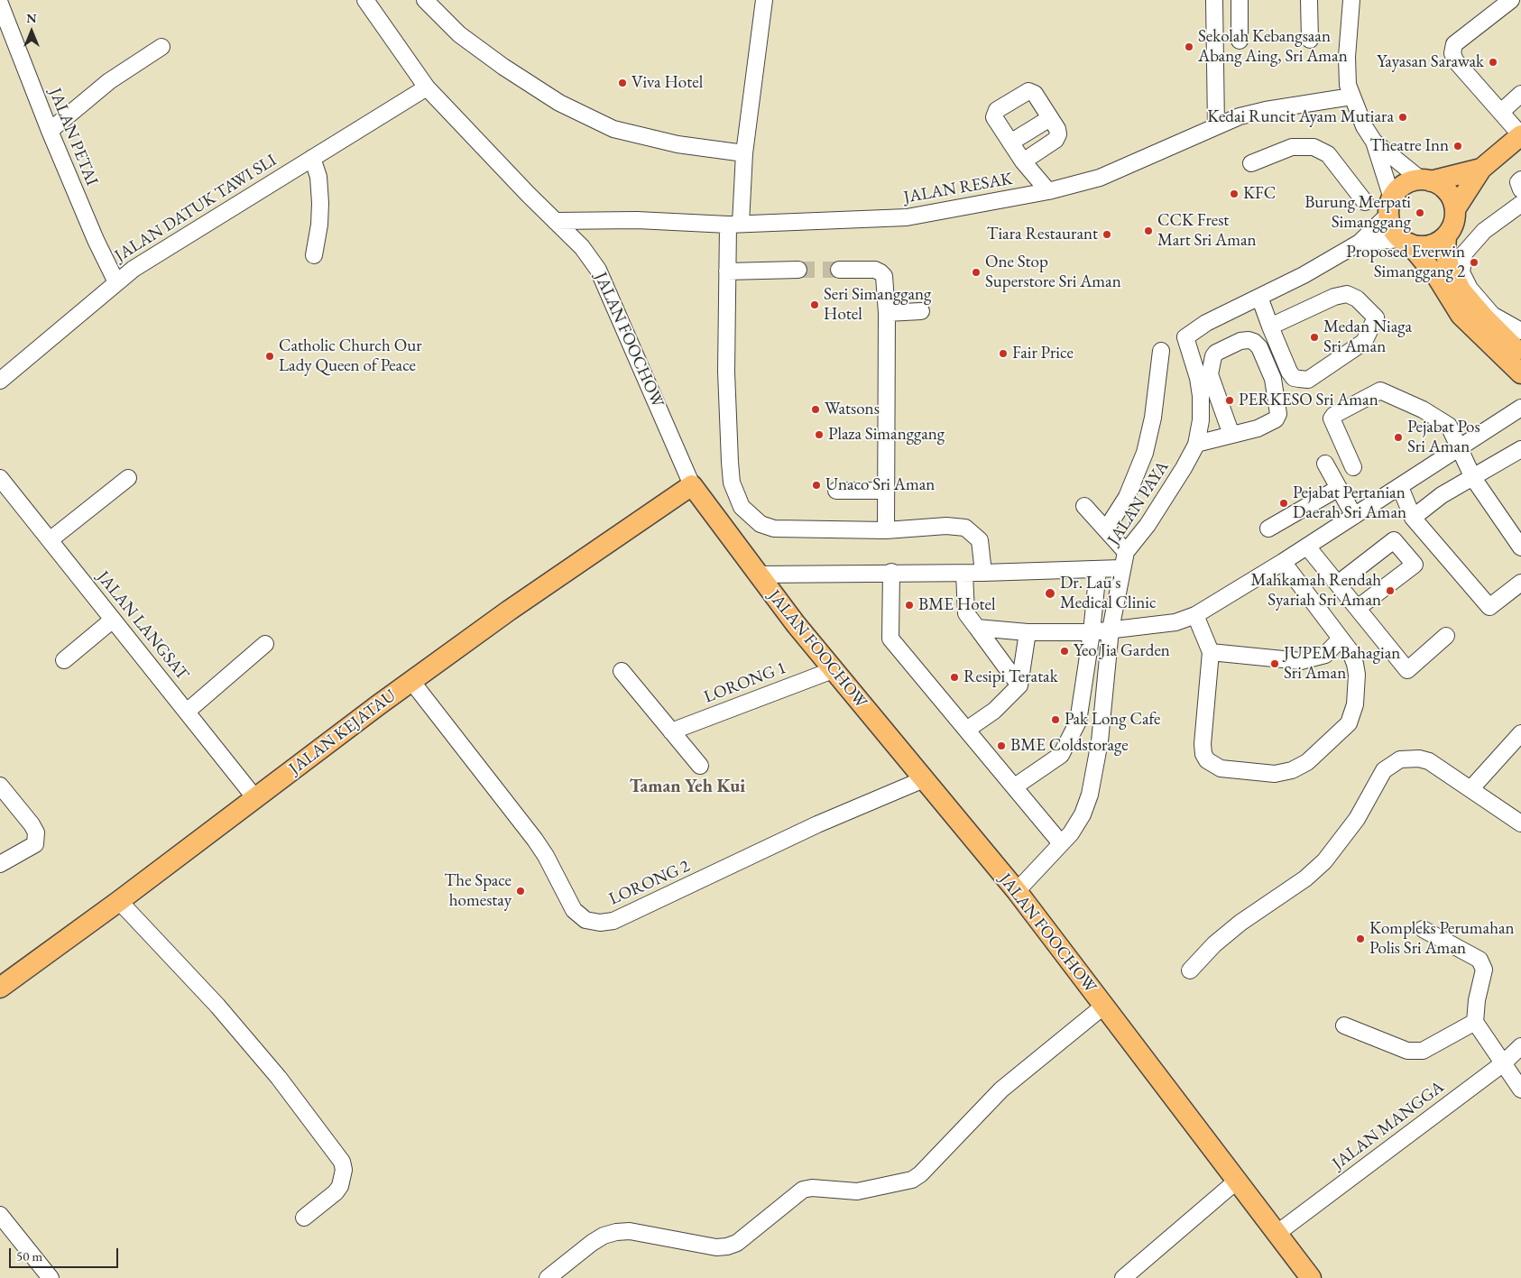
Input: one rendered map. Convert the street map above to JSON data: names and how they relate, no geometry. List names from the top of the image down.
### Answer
{
  "streets": {
    "main road": ["JALAN FOOCHOW", "JALAN KEJATAU"],
    "street": [
      "JALAN PETAI",
      "JALAN RESAK",
      "JALAN DATUK TAWI SLI",
      "JALAN PAYA",
      "JALAN LANGSAT",
      "LORONG 1",
      "LORONG 2",
      "JALAN MANGGA"
    ]
  },
  "crossings": [
    ["JALAN PETAI", "JALAN DATUK TAWI SLI"],
    ["JALAN RESAK", "JALAN FOOCHOW"],
    ["JALAN DATUK TAWI SLI", "JALAN FOOCHOW"],
    ["JALAN FOOCHOW", "JALAN PAYA"],
    ["JALAN FOOCHOW", "LORONG 1"],
    ["JALAN FOOCHOW", "JALAN KEJATAU"],
    ["JALAN FOOCHOW", "LORONG 2"],
    ["JALAN FOOCHOW", "JALAN MANGGA"],
    ["JALAN LANGSAT", "JALAN KEJATAU"],
    ["JALAN KEJATAU", "LORONG 2"]
  ],
  "districts": ["Taman Yeh Kui"],
  "places": [
    "Sekolah Kebangsaan Abang Aing, Sri Aman",
    "Yayasan Sarawak",
    "Viva Hotel",
    "Kedai Runcit Ayam Mutiara",
    "Theatre Inn",
    "KFC",
    "Burung Merpati Simanggang",
    "CCK Frest Mart Sri Aman",
    "Tiara Restaurant",
    "Proposed Everwin Simanggang 2",
    "One Stop Superstore Sri Aman",
    "Seri Simanggang Hotel",
    "Medan Niaga Sri Aman",
    "Fair Price",
    "Catholic Church Our Lady Queen of Peace",
    "PERKESO Sri Aman",
    "Watsons",
    "Plaza Simanggang",
    "Pejabat Pos Sri Aman",
    "Unaco Sri Aman",
    "Pejabat Pertanian Daerah Sri Aman",
    "Mahkamah Rendah Syariah Sri Aman",
    "Dr. Lau's Medical Clinic",
    "BME Hotel",
    "Yeo Jia Garden",
    "JUPEM Bahagian Sri Aman",
    "Resipi Teratak",
    "Pak Long Cafe",
    "BME Coldstorage",
    "The Space homestay",
    "Kompleks Perumahan Polis Sri Aman"
  ],
  "scale_bar": "50 m",
  "north": "top"
}
